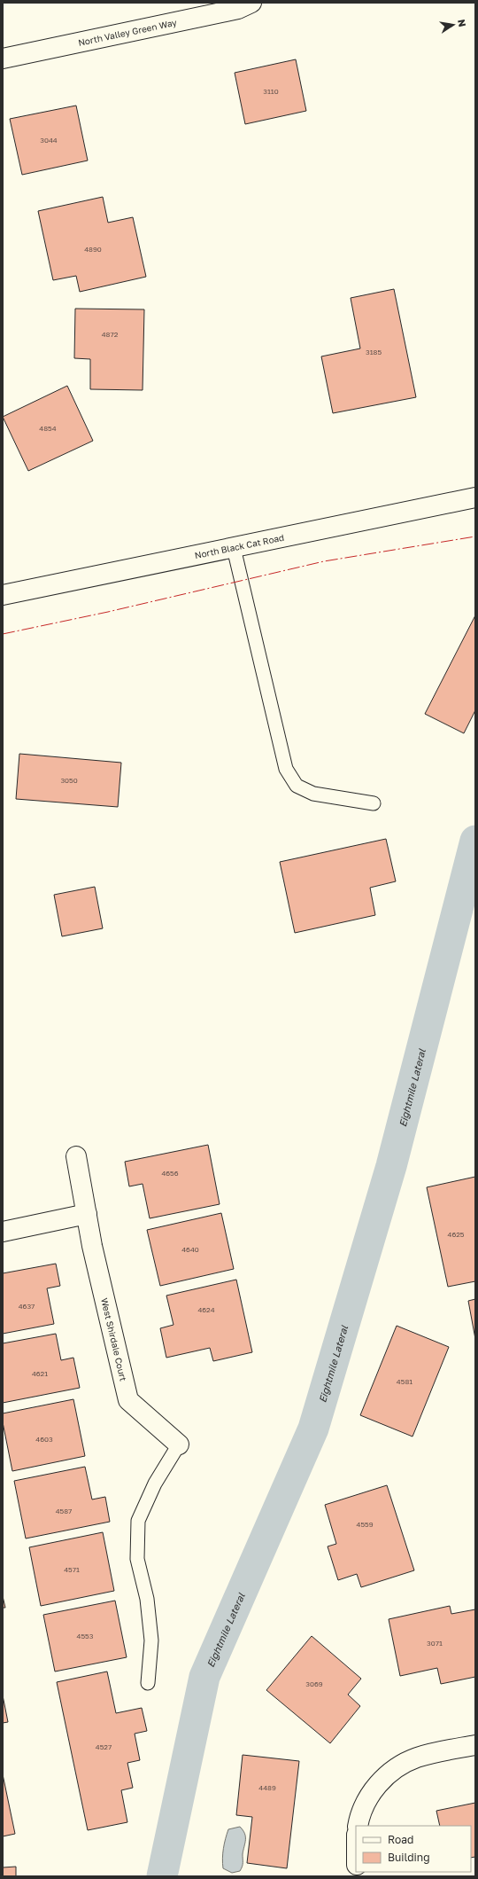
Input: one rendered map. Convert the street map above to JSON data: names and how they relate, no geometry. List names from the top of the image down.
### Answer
{
  "streets": {
    "street": ["North Valley Green Way", "North Black Cat Road", "West Shirdale Court"]
  },
  "water": ["Eightmile Lateral"],
  "house_numbers": [
    "3110",
    "3044",
    "4890",
    "4872",
    "3185",
    "4854",
    "3050",
    "4656",
    "4625",
    "4640",
    "4637",
    "4624",
    "4621",
    "4581",
    "4603",
    "4587",
    "4559",
    "4571",
    "4553",
    "3071",
    "3069",
    "4527",
    "4489"
  ],
  "legend": ["Road", "Building"],
  "north": "right"
}
